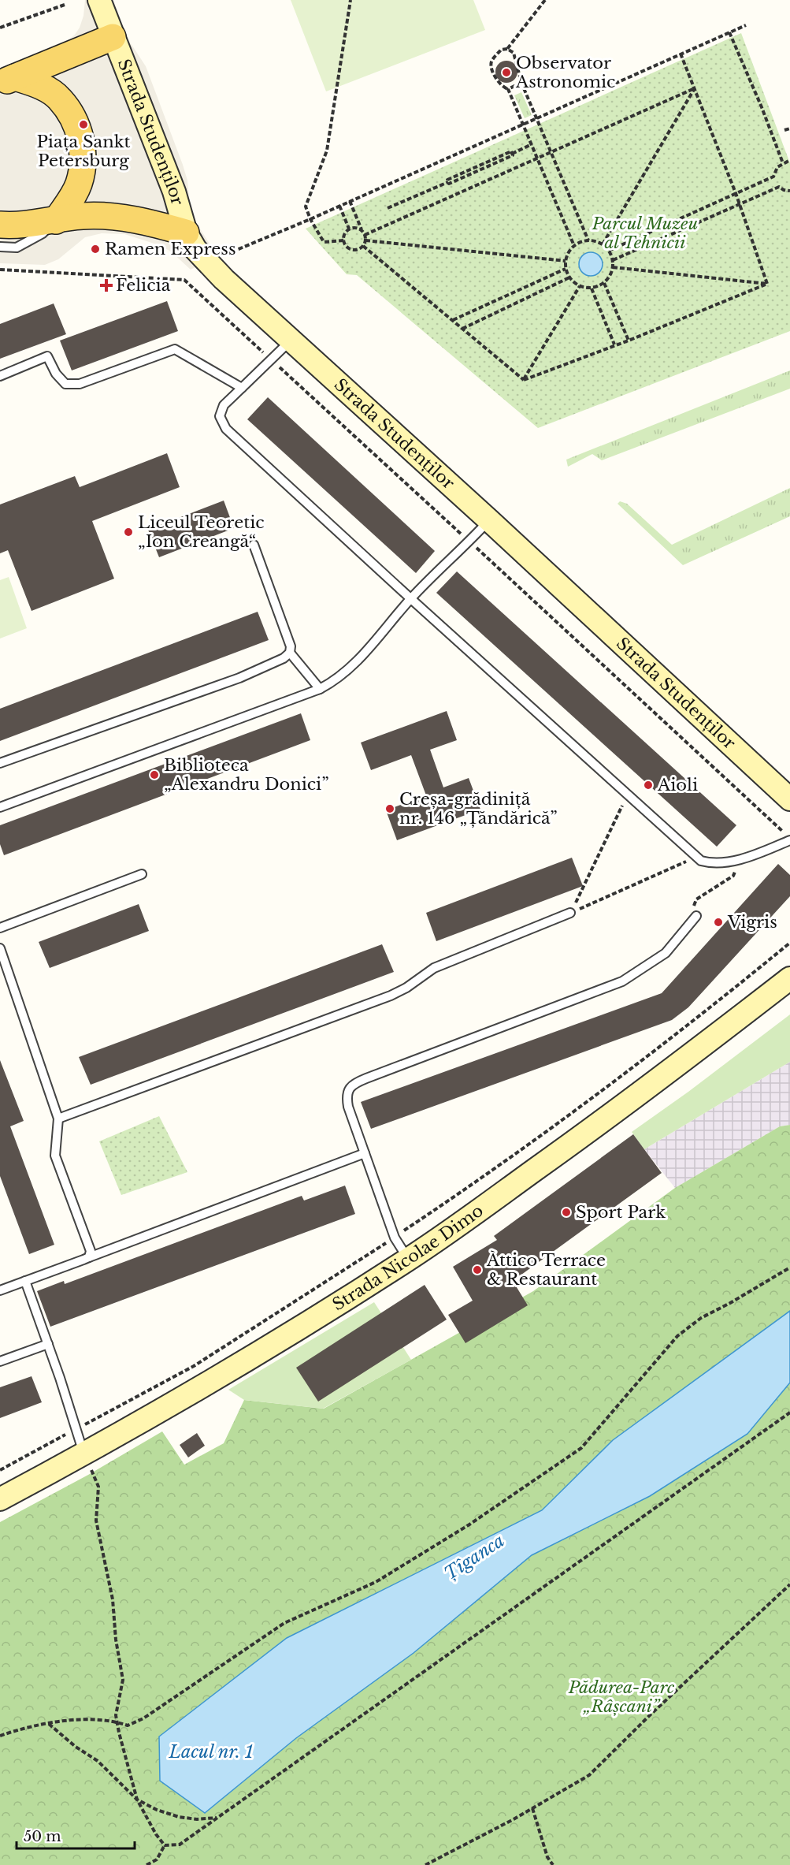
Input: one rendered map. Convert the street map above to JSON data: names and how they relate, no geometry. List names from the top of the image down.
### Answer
{
  "streets": {
    "main road": ["Strada Studenților", "Strada Nicolae Dimo"]
  },
  "water": ["Țîganca", "Lacul nr. 1"],
  "parks": ["Parcul Muzeu al Tehnicii", "Pădurea-Parc „Râșcani”"],
  "places": {
    "other": [
      "Observator Astronomic",
      "Piața Sankt Petersburg",
      "Ramen Express",
      "Liceul Teoretic „Ion Creangă“",
      "Biblioteca „Alexandru Donici”",
      "Aioli",
      "Creșa-grădiniță nr. 146 „Țăndărică”",
      "Vigris",
      "Sport Park",
      "Àttico Terrace & Restaurant"
    ],
    "health": ["Felicia"]
  },
  "scale_bar": "50 m"
}
